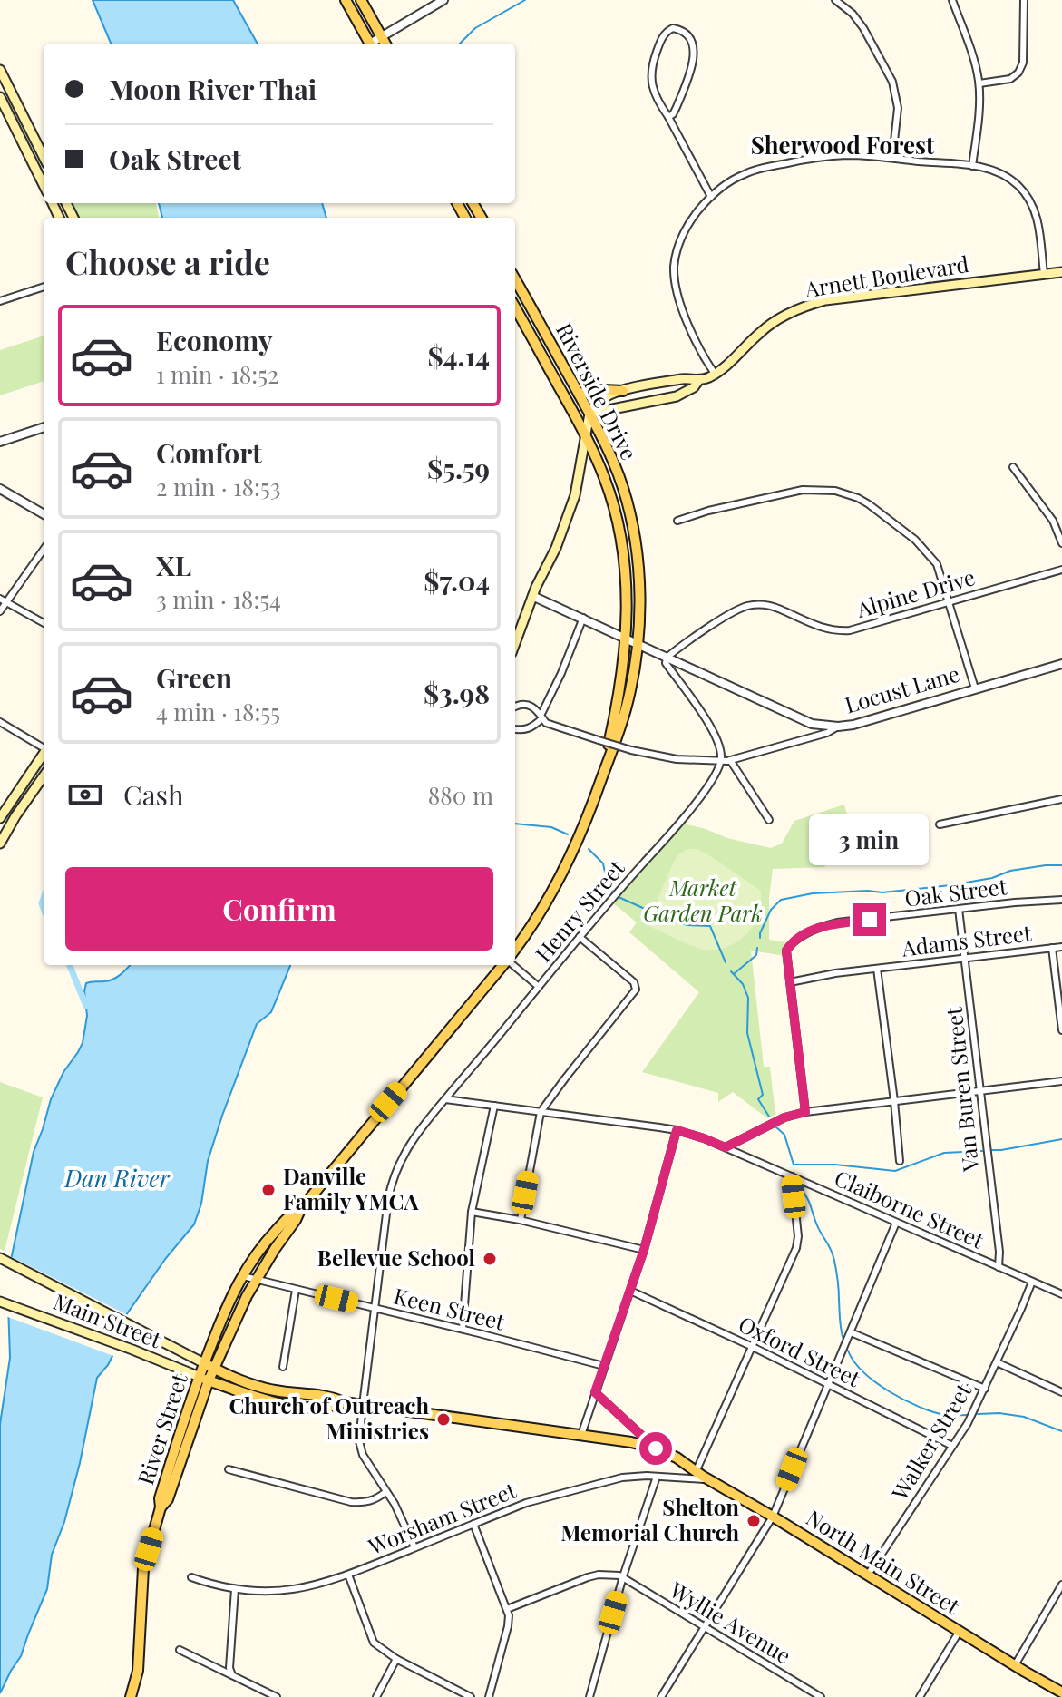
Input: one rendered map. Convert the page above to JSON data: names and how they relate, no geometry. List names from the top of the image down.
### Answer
{
  "streets": {
    "main road": [
      "Arnett Boulevard",
      "Riverside Drive",
      "Main Street",
      "River Street",
      "North Main Street"
    ],
    "street": [
      "Alpine Drive",
      "Locust Lane",
      "Oak Street",
      "Henry Street",
      "Adams Street",
      "Van Buren Street",
      "Claiborne Street",
      "Keen Street",
      "Oxford Street",
      "Walker Street",
      "Worsham Street",
      "Wyllie Avenue"
    ]
  },
  "crossings": [
    ["Arnett Boulevard", "Riverside Drive"],
    ["Riverside Drive", "Locust Lane"],
    ["Alpine Drive", "Locust Lane"],
    ["Oak Street", "Adams Street"],
    ["Oak Street", "Van Buren Street"],
    ["Henry Street", "Claiborne Street"],
    ["Henry Street", "Keen Street"],
    ["Henry Street", "Worsham Street"],
    ["Henry Street", "North Main Street"],
    ["Adams Street", "Van Buren Street"],
    ["Van Buren Street", "Claiborne Street"],
    ["Claiborne Street", "Walker Street"],
    ["Main Street", "River Street"],
    ["Main Street", "North Main Street"],
    ["Oxford Street", "Walker Street"],
    ["River Street", "North Main Street"],
    ["Walker Street", "North Main Street"],
    ["Worsham Street", "North Main Street"]
  ],
  "districts": ["Sherwood Forest"],
  "water": ["Dan River"],
  "parks": ["Market Garden Park"],
  "places": [
    "Danville Family YMCA",
    "Bellevue School",
    "Church of Outreach Ministries",
    "Shelton Memorial Church"
  ],
  "page": {
    "banner": ["Moon River Thai", "Oak Street"],
    "heading": "Choose a ride",
    "list": [
      {
        "name": "Economy",
        "note": "1 min · 18:52",
        "value": "$4.14"
      },
      {
        "name": "Comfort",
        "note": "2 min · 18:53",
        "value": "$5.59"
      },
      {
        "name": "XL",
        "note": "3 min · 18:54",
        "value": "$7.04"
      },
      {
        "name": "Green",
        "note": "4 min · 18:55",
        "value": "$3.98"
      }
    ],
    "pay": ["Cash", "880 m"],
    "bubble": "3 min",
    "buttons": "Confirm"
  }
}
